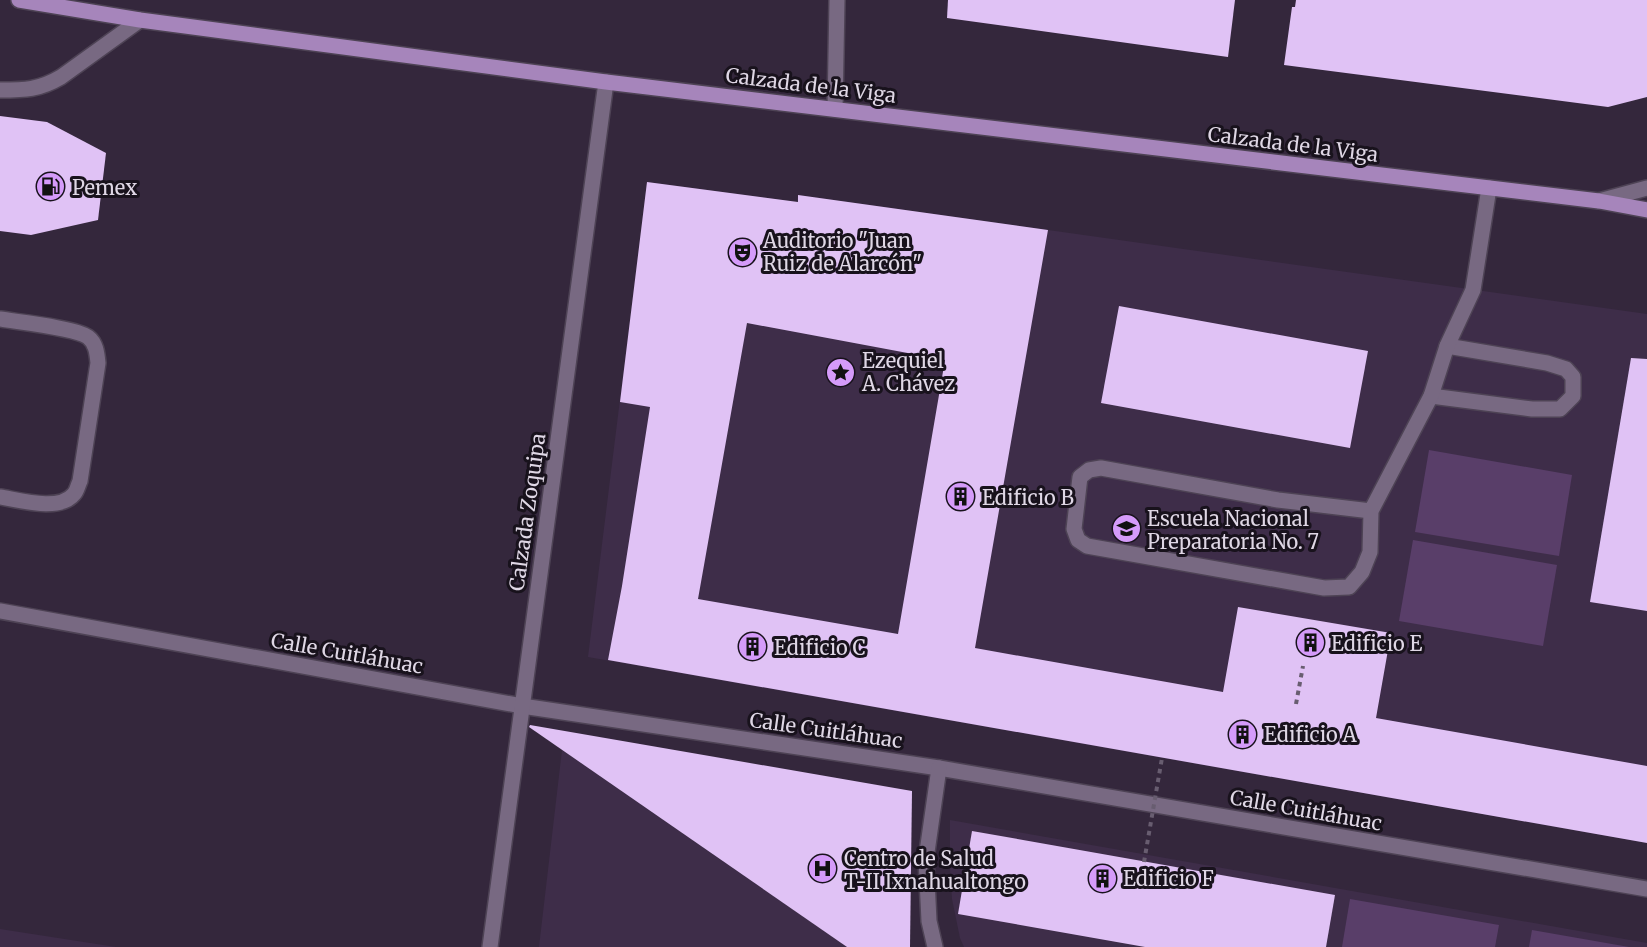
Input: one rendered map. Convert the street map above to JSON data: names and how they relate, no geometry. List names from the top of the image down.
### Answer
{
  "streets": {
    "main road": ["Calzada de la Viga"],
    "street": ["Calzada Zoquipa", "Calle Cuitláhuac"]
  },
  "crossings": [
    ["Calzada de la Viga", "Calzada Zoquipa"],
    ["Calzada Zoquipa", "Calle Cuitláhuac"]
  ],
  "places": {
    "fuel station": ["Pemex"],
    "theatre": ["Auditorio \"Juan Ruiz de Alarcón\""],
    "place": ["Ezequiel A. Chávez"],
    "building": [
      "Edificio B",
      "Edificio E",
      "Edificio C",
      "Edificio A",
      "Edificio F"
    ],
    "school or university": ["Escuela Nacional Preparatoria No. 7"],
    "hospital": ["Centro de Salud T-II Ixnahualtongo"]
  }
}
